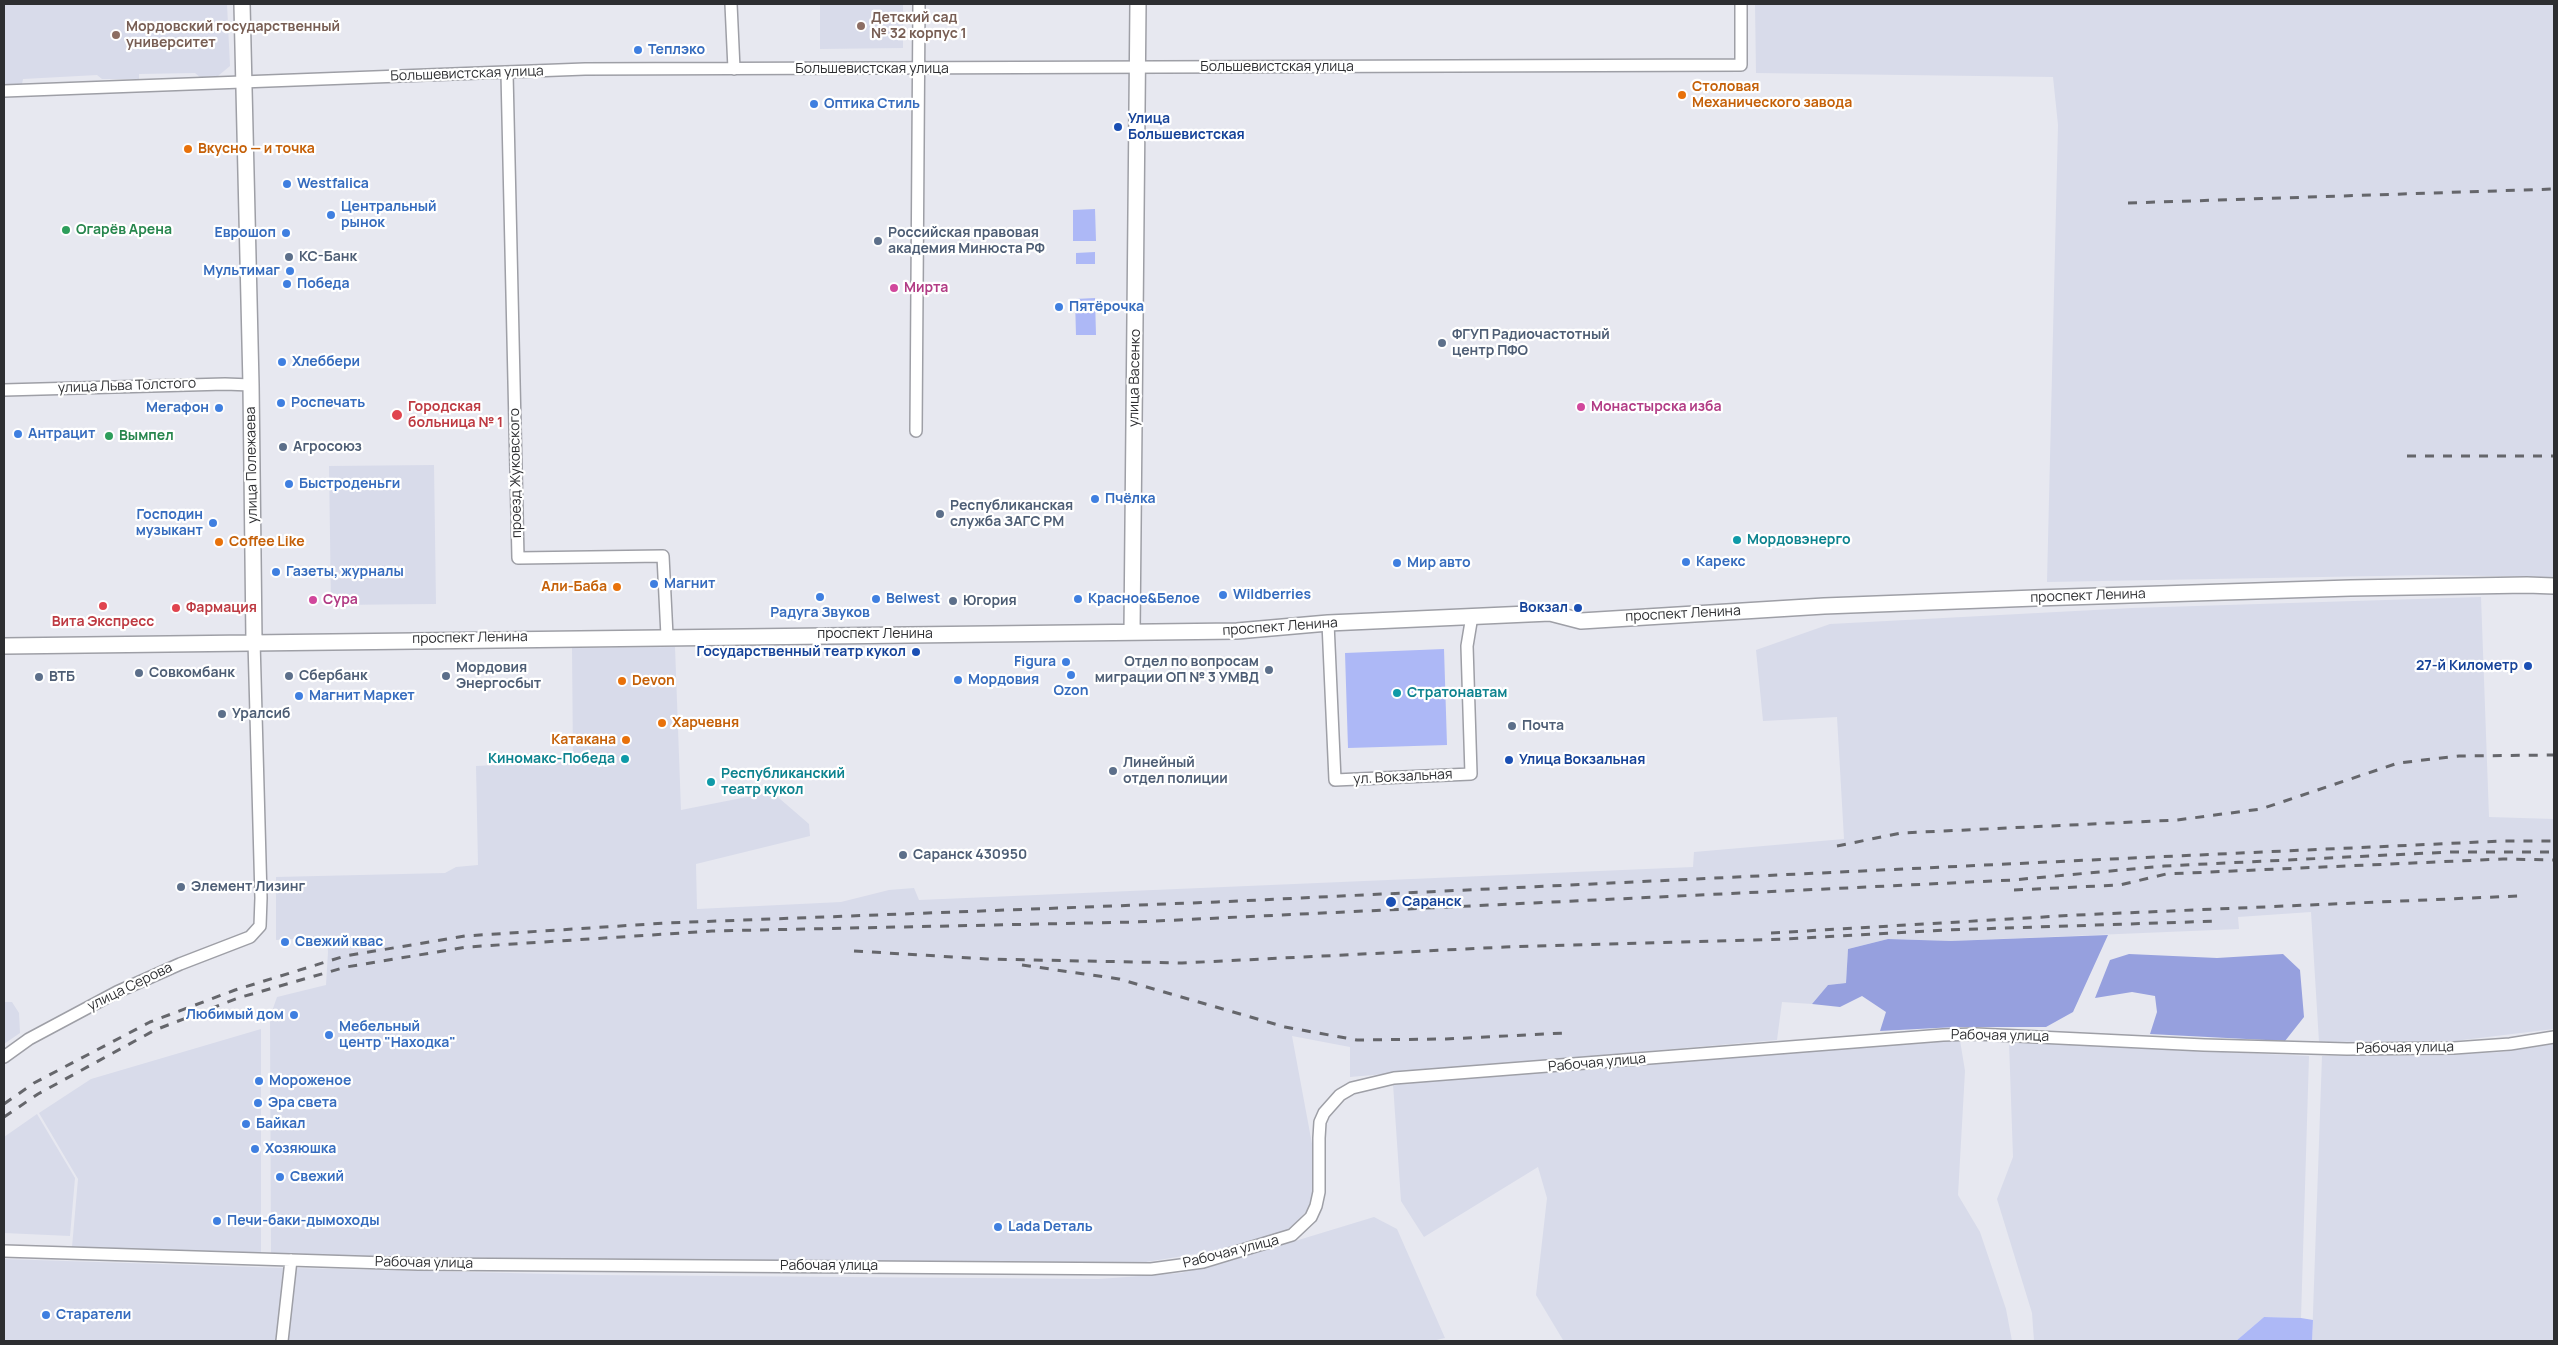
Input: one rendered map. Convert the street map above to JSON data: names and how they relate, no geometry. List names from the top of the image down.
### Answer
{
  "streets": {
    "main road": ["улица Васенко", "улица Полежаева", "проспект Ленина"],
    "street": [
      "Большевистская улица",
      "улица Льва Толстого",
      "проезд Жуковского",
      "ул. Вокзальная",
      "улица Серова",
      "Рабочая улица"
    ]
  },
  "crossings": [
    ["Большевистская улица", "улица Васенко"],
    ["Большевистская улица", "улица Полежаева"],
    ["Большевистская улица", "проезд Жуковского"],
    ["улица Васенко", "проспект Ленина"],
    ["улица Льва Толстого", "улица Полежаева"],
    ["улица Полежаева", "проспект Ленина"],
    ["улица Полежаева", "улица Серова"],
    ["проезд Жуковского", "проспект Ленина"],
    ["проспект Ленина", "ул. Вокзальная"]
  ],
  "places": [
    "Детский сад № 32 корпус 1",
    "Мордовский государственный университет",
    "Теплэко",
    "Столовая Механического завода",
    "Оптика Стиль",
    "Улица Большевистская",
    "Вкусно — и точка",
    "Westfalica",
    "Центральный рынок",
    "Огарёв Арена",
    "Еврошоп",
    "Российская правовая академия Минюста РФ",
    "КС-Банк",
    "Мультимаг",
    "Победа",
    "Мирта",
    "Пятёрочка",
    "ФГУП Радиочастотный центр ПФО",
    "Хлеббери",
    "Роспечать",
    "Монастырска изба",
    "Мегафон",
    "Городская больница № 1",
    "Антрацит",
    "Вымпел",
    "Агросоюз",
    "Быстроденьги",
    "Пчёлка",
    "Республиканская служба ЗАГС РМ",
    "Господин музыкант",
    "Мордовэнерго",
    "Coffee Like",
    "Карекс",
    "Мир авто",
    "Газеты, журналы",
    "Магнит",
    "Али-Баба",
    "Wildberries",
    "Радуга Звуков",
    "Belwest",
    "Красное&Белое",
    "Сура",
    "Югория",
    "Вита Экспресс",
    "Фармация",
    "Вокзал",
    "Государственный театр кукол",
    "Figura",
    "27-й Километр",
    "Отдел по вопросам миграции ОП № 3 УМВД",
    "Совкомбанк",
    "Ozon",
    "Сбербанк",
    "Мордовия Энергосбыт",
    "ВТБ",
    "Мордовия",
    "Devon",
    "Стратонавтам",
    "Магнит Маркет",
    "Уралсиб",
    "Харчевня",
    "Почта",
    "Катакана",
    "Киномакс-Победа",
    "Улица Вокзальная",
    "Линейный отдел полиции",
    "Республиканский театр кукол",
    "Саранск 430950",
    "Элемент Лизинг",
    "Саранск",
    "Свежий квас",
    "Любимый дом",
    "Мебельный центр \"Находка\"",
    "Мороженое",
    "Эра света",
    "Байкал",
    "Хозяюшка",
    "Свежий",
    "Печи-баки-дымоходы",
    "Lada Dеталь",
    "Старатели"
  ]
}
